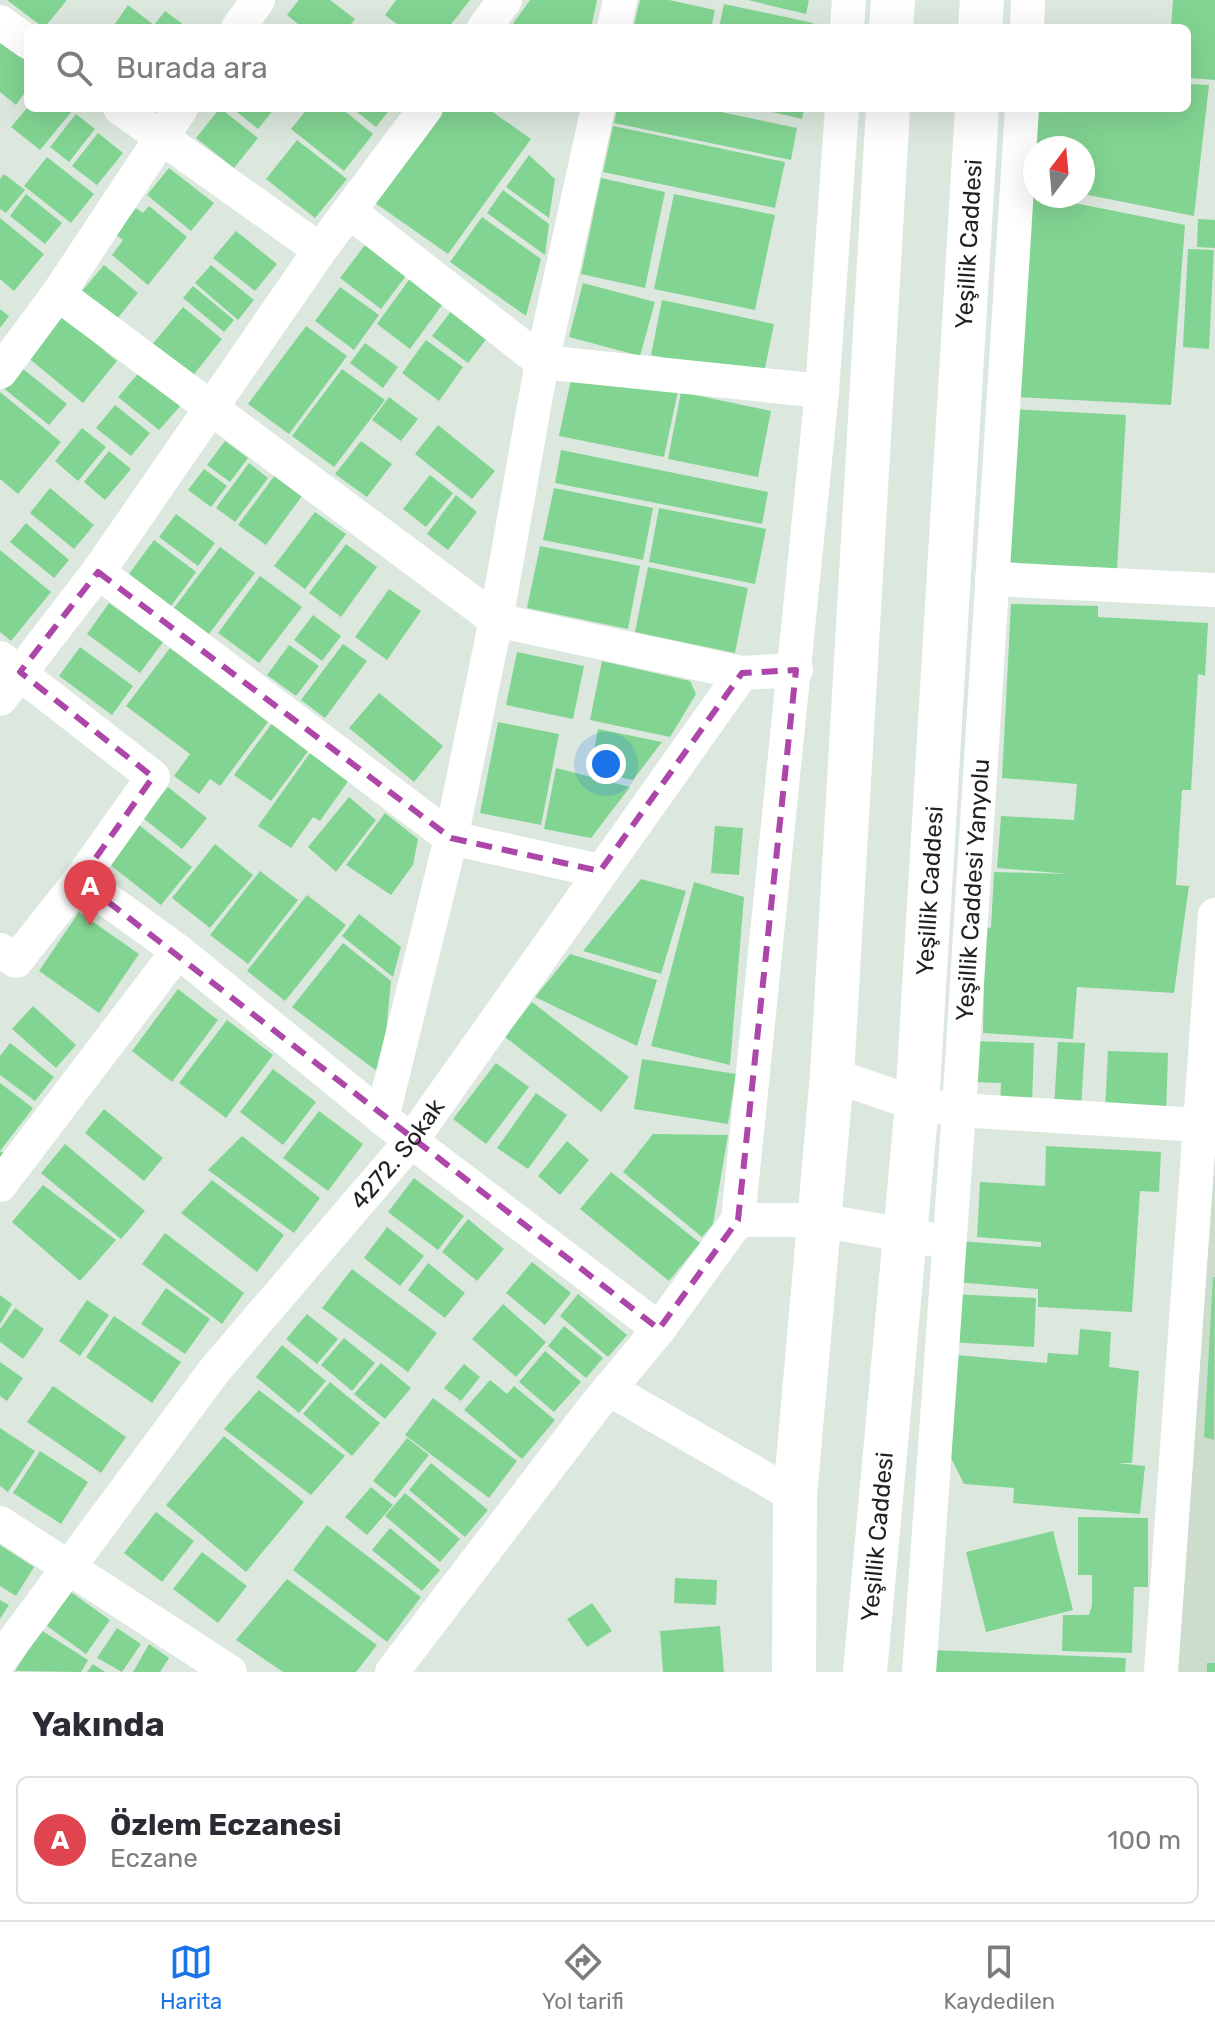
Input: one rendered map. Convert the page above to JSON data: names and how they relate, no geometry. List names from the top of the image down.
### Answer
{
  "streets": {
    "highway": ["Yeşillik Caddesi"],
    "street": ["Yeşillik Caddesi Yanyolu", "4272. Sokak"]
  },
  "north": "top",
  "page": {
    "search": "Burada ara",
    "pins": "A",
    "heading": "Yakında",
    "list": [
      {
        "mark": "A",
        "name": "Özlem Eczanesi",
        "note": "Eczane",
        "value": "100 m"
      }
    ],
    "nav": ["Harita", "Yol tarifi", "Kaydedilen"]
  }
}
